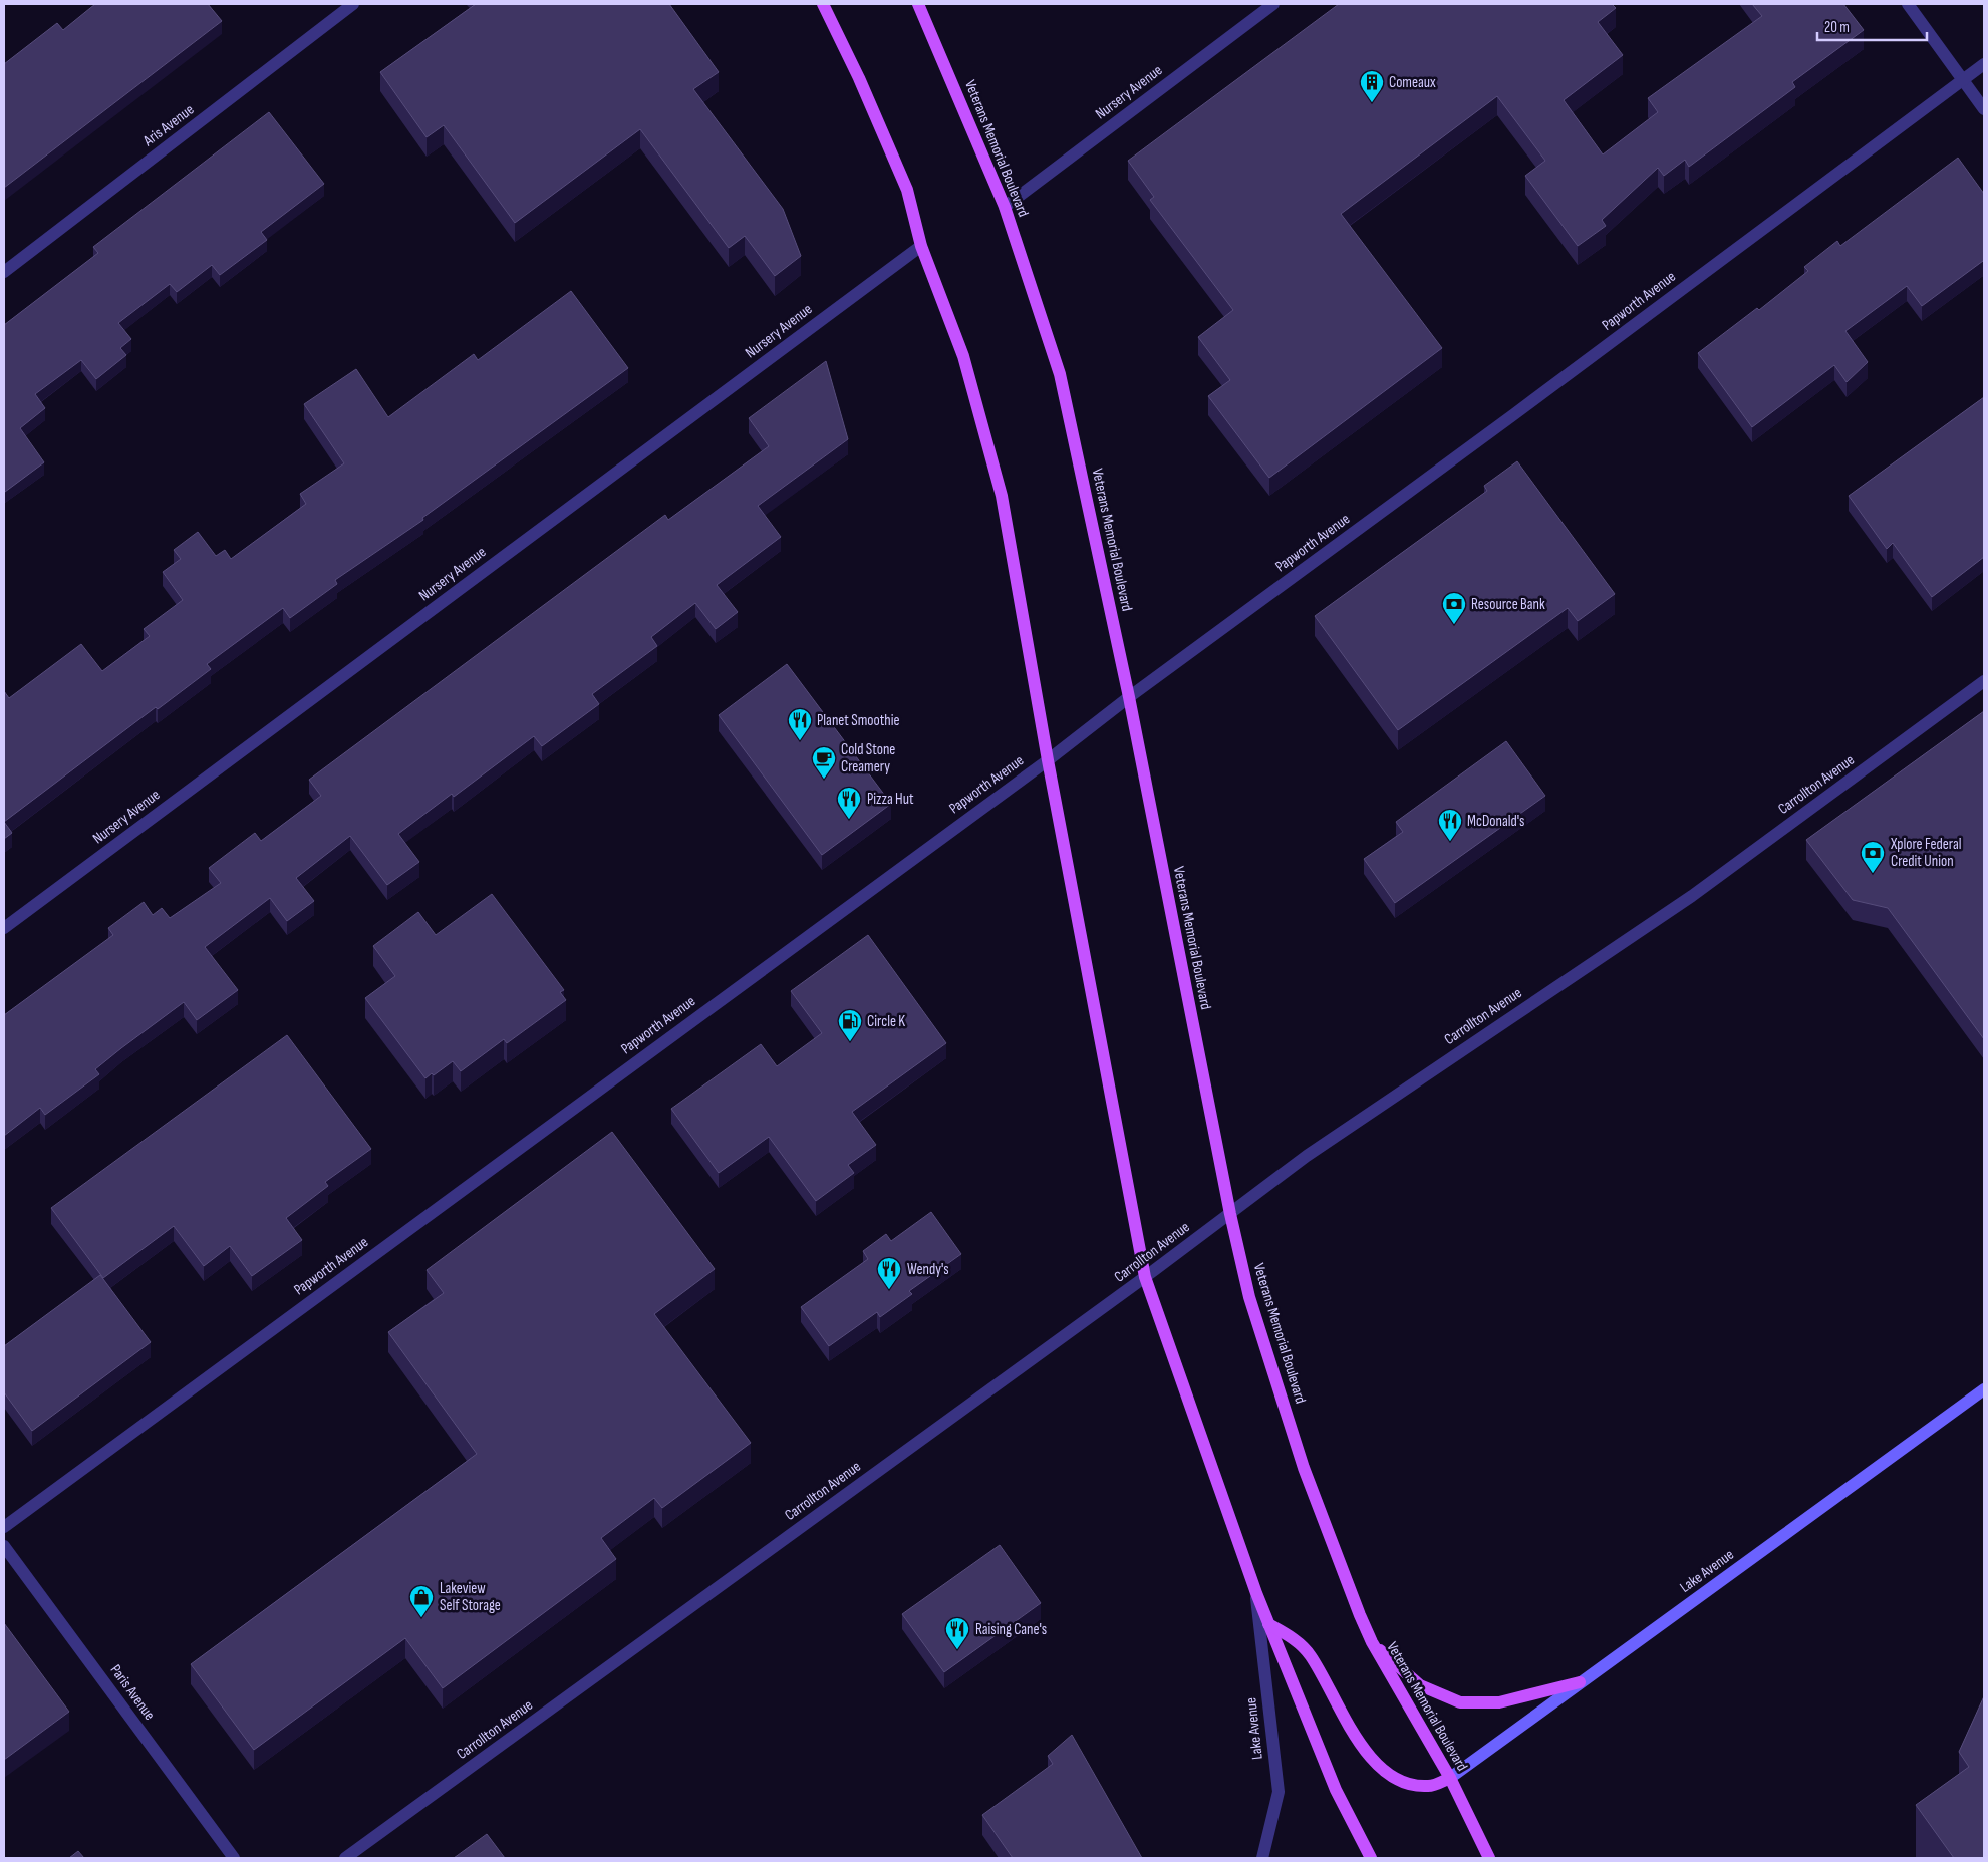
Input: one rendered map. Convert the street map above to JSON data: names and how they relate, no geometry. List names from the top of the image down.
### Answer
{
  "streets": {
    "main road": ["Veterans Memorial Boulevard"],
    "street": [
      "Nursery Avenue",
      "Aris Avenue",
      "Papworth Avenue",
      "Carrollton Avenue",
      "Lake Avenue",
      "Paris Avenue"
    ]
  },
  "crossings": [
    ["Nursery Avenue", "Veterans Memorial Boulevard"],
    ["Veterans Memorial Boulevard", "Papworth Avenue"],
    ["Veterans Memorial Boulevard", "Carrollton Avenue"],
    ["Veterans Memorial Boulevard", "Lake Avenue"]
  ],
  "places": {
    "building": ["Comeaux"],
    "bank": ["Resource Bank", "Xplore Federal Credit Union"],
    "restaurant": [
      "Planet Smoothie",
      "Pizza Hut",
      "McDonald's",
      "Wendy's",
      "Raising Cane's"
    ],
    "cafe": ["Cold Stone Creamery"],
    "fuel station": ["Circle K"],
    "shop": ["Lakeview Self Storage"]
  },
  "scale_bar": "20 m"
}
